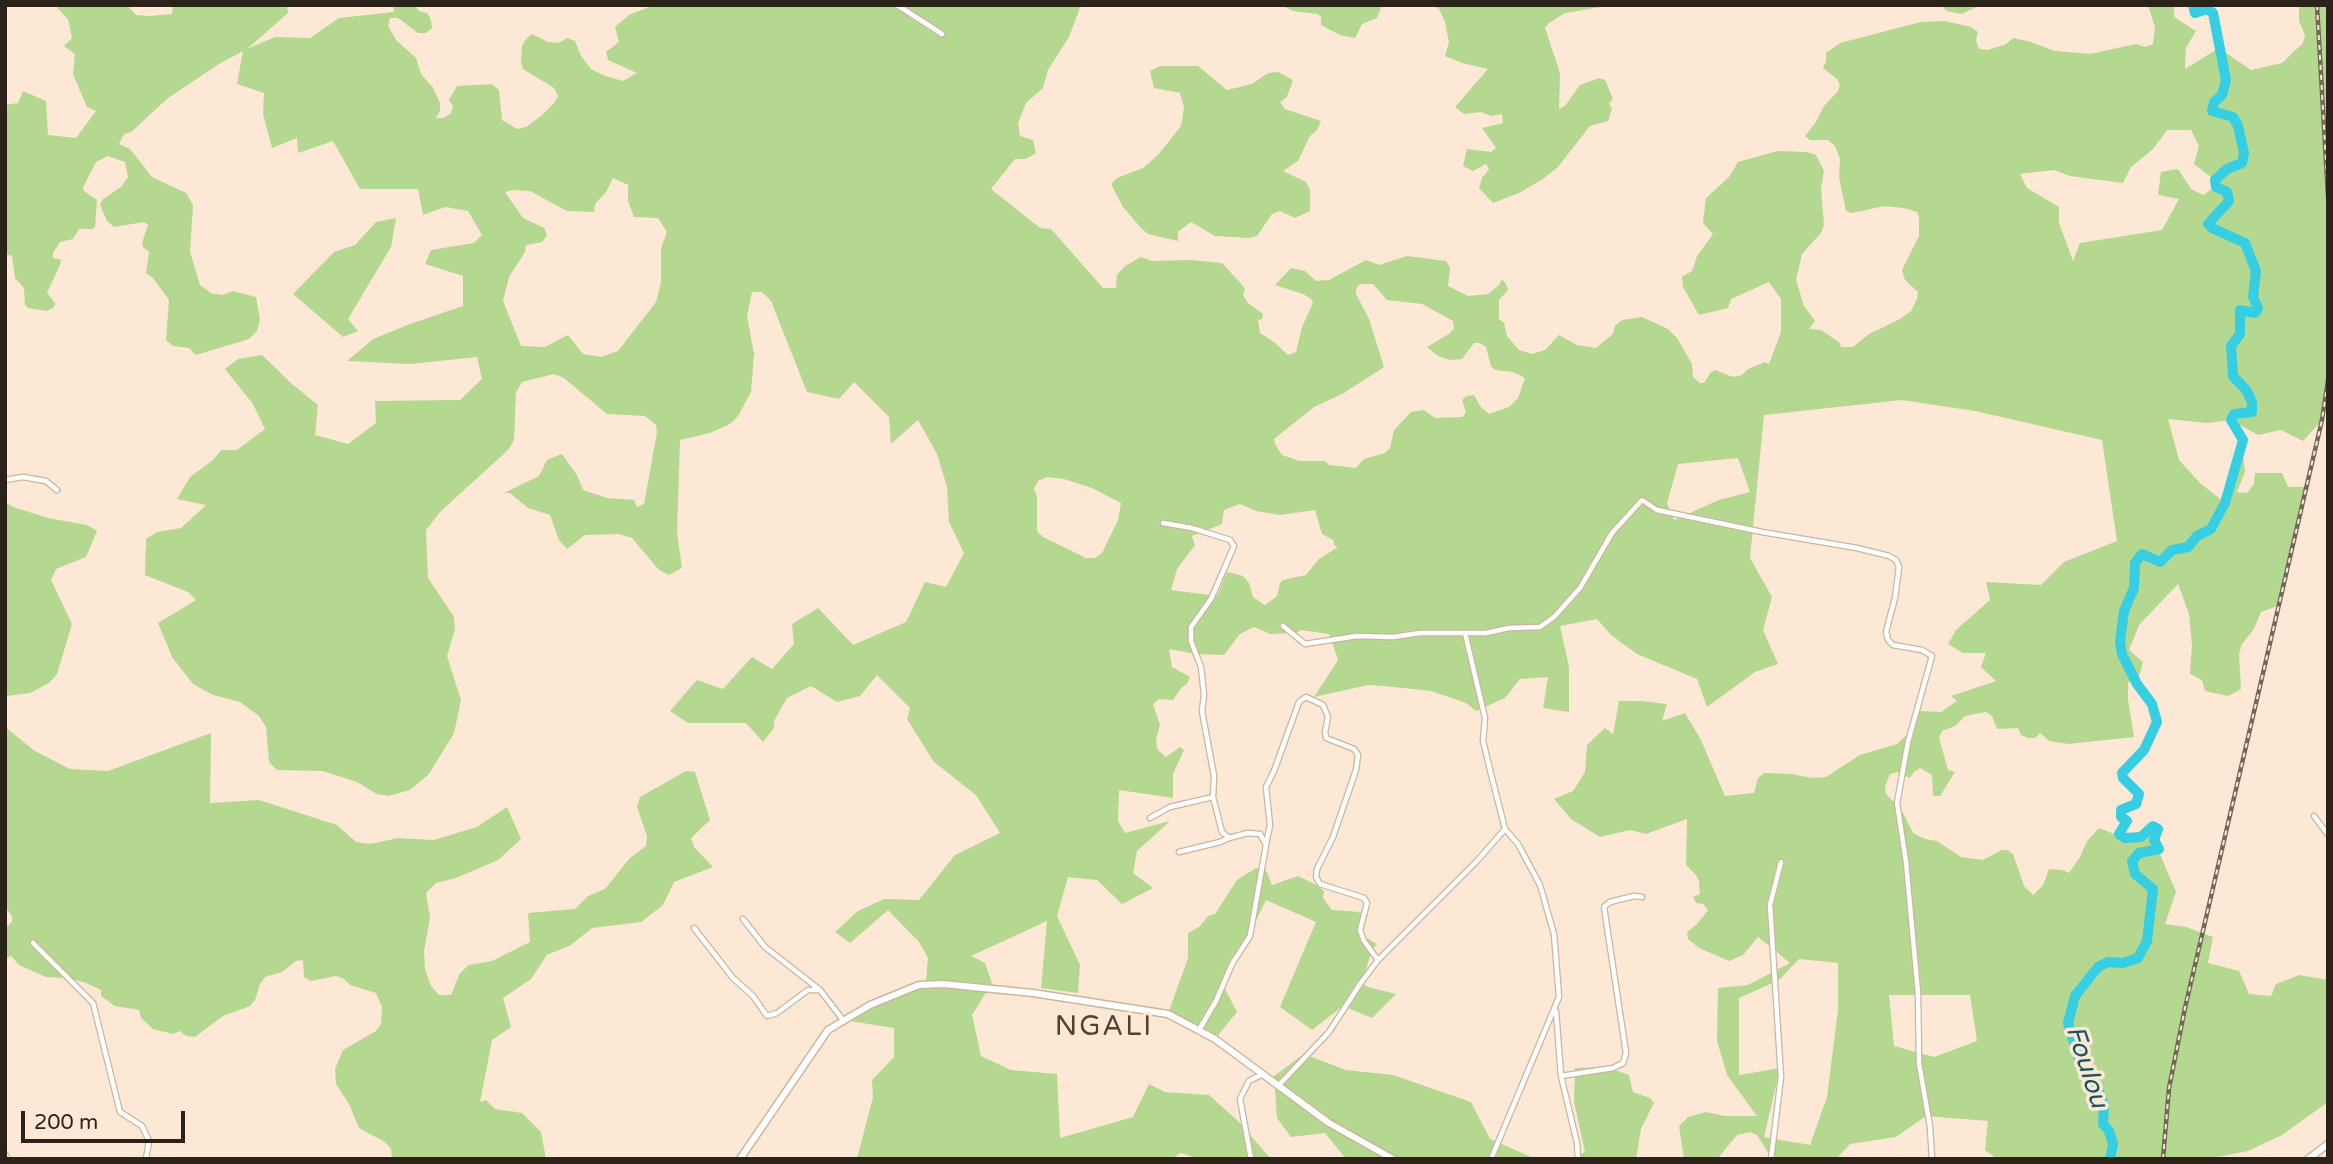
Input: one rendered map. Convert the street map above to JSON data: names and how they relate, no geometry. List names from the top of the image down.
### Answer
{
  "districts": ["NGALI"],
  "water": ["Foulou"],
  "scale_bar": "200 m"
}
